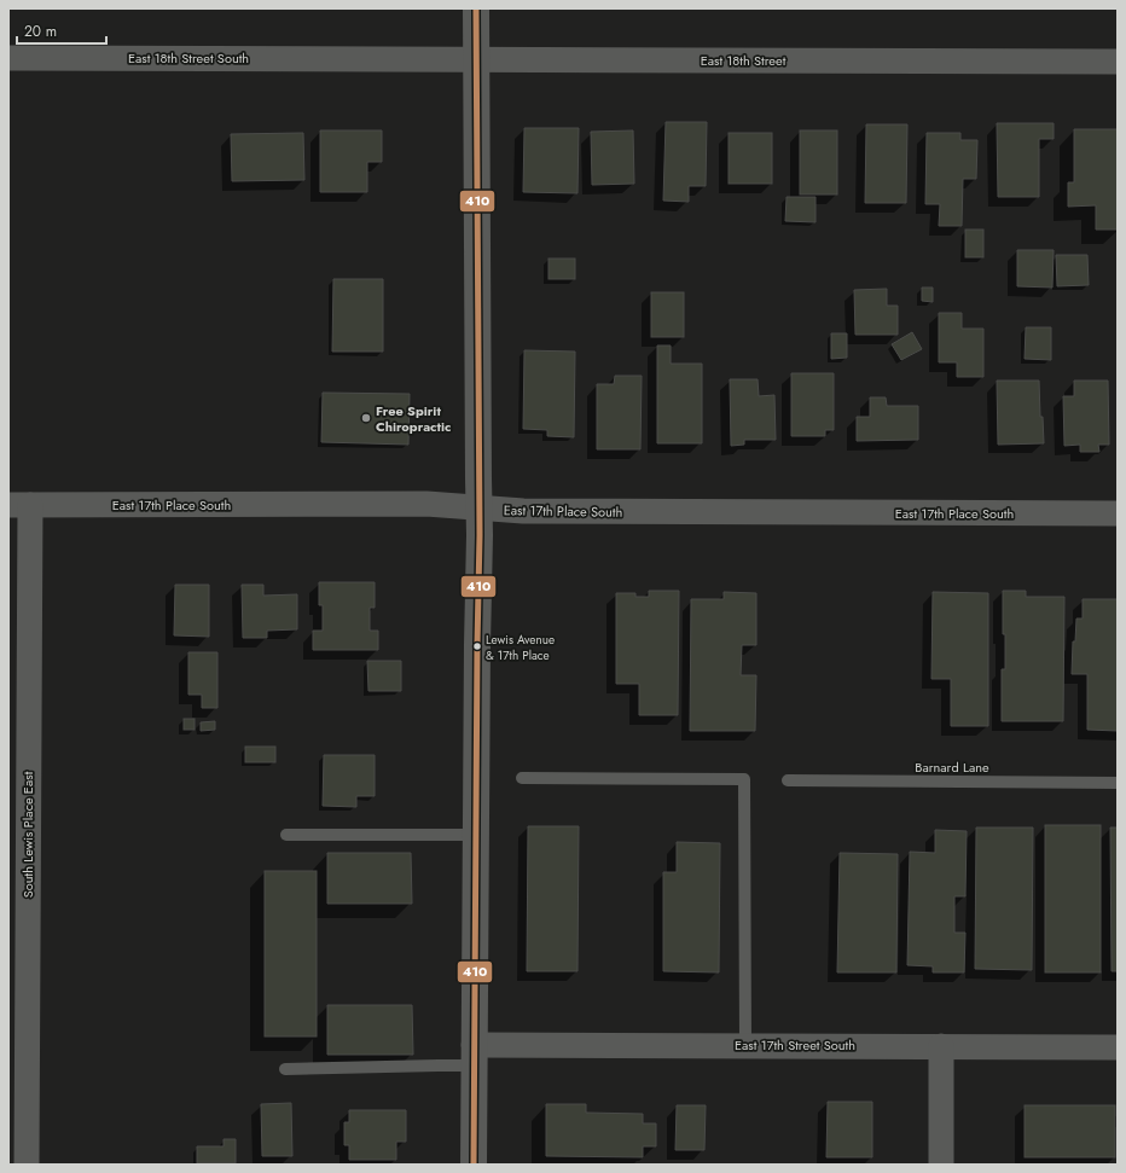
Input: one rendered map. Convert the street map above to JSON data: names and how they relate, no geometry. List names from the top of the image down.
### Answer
{
  "streets": {
    "street": [
      "East 18th Street South",
      "East 18th Street",
      "East 17th Place South",
      "South Lewis Place East",
      "East 17th Street South"
    ],
    "lane": ["Barnard Lane"]
  },
  "crossings": [
    ["East 18th Street South", "East 18th Street"],
    ["East 17th Place South", "South Lewis Place East"]
  ],
  "places": ["Free Spirit Chiropractic", "Lewis Avenue & 17th Place"],
  "lines": ["transit line 410"],
  "scale_bar": "20 m"
}
